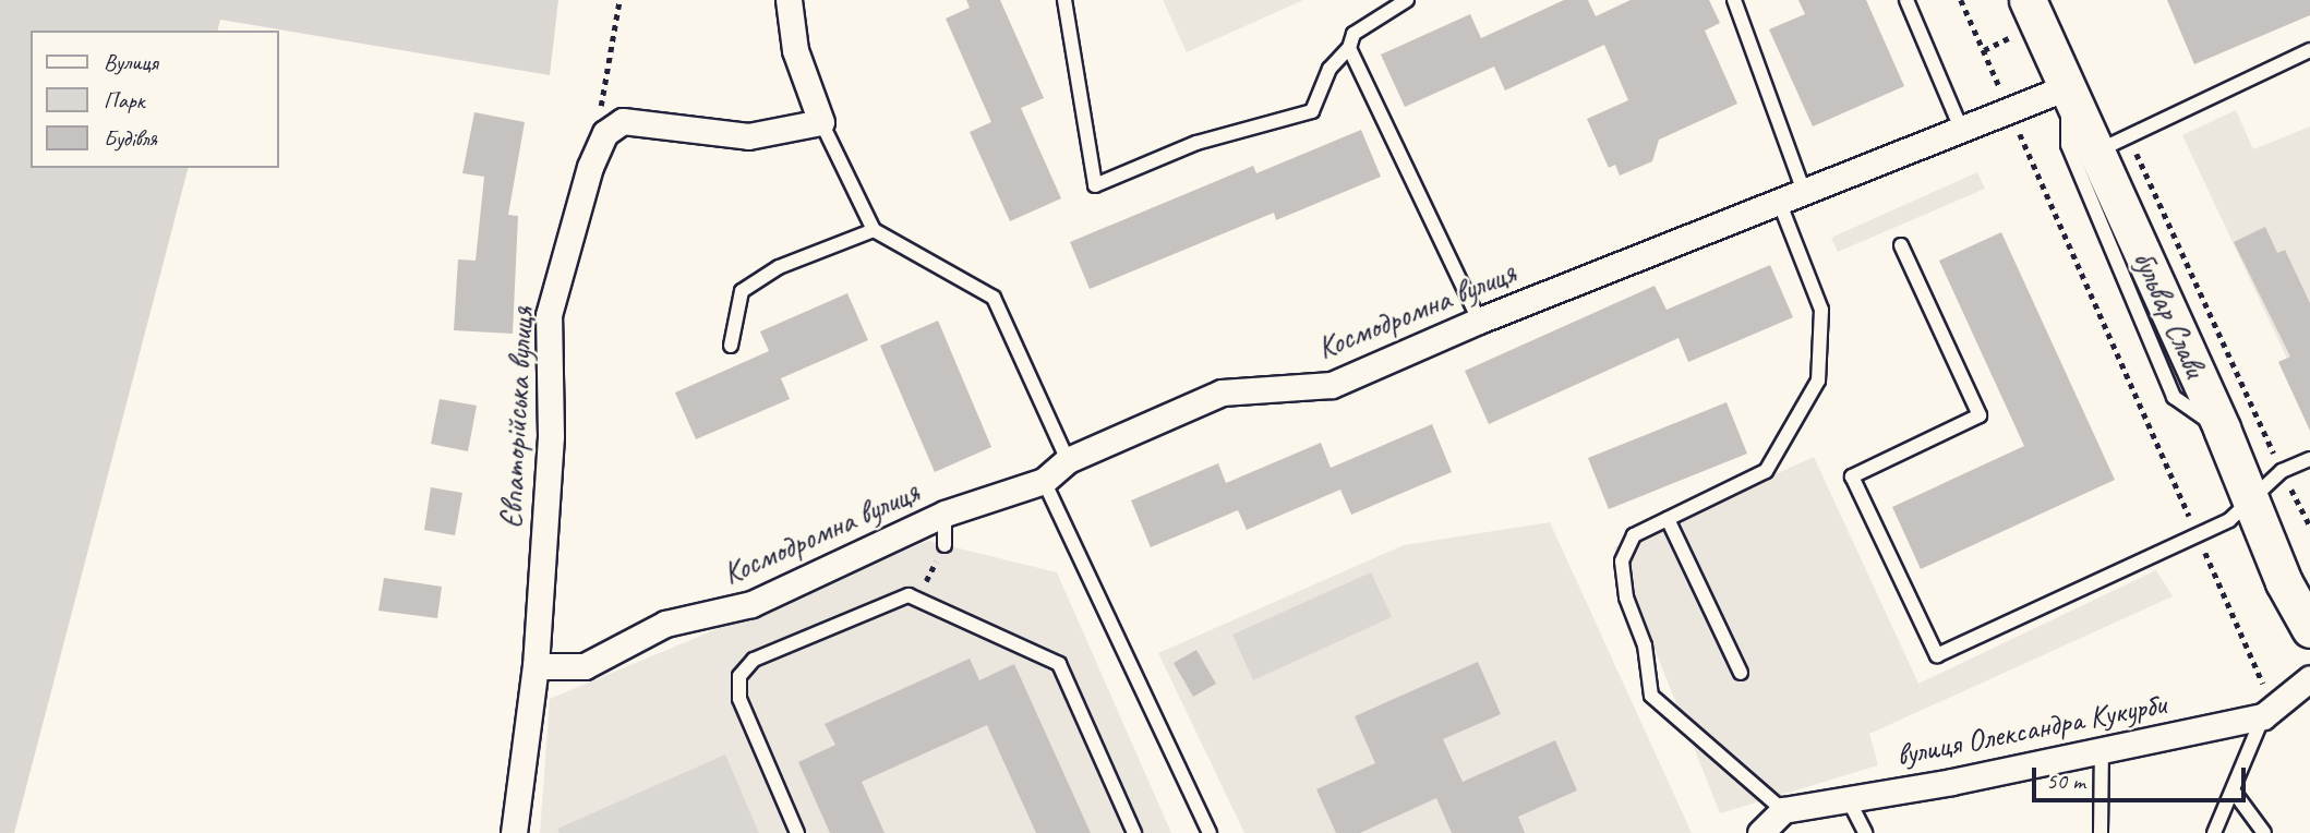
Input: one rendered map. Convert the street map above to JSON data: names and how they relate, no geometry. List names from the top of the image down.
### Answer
{
  "streets": {
    "street": [
      "Космодромна вулиця",
      "бульвар Слави",
      "Євпаторійська вулиця",
      "вулиця Олександра Кукурби"
    ]
  },
  "crossings": [
    ["Космодромна вулиця", "бульвар Слави"],
    ["Космодромна вулиця", "Євпаторійська вулиця"]
  ],
  "legend": ["Вулиця", "Парк", "Будівля"],
  "scale_bar": "50 m"
}
